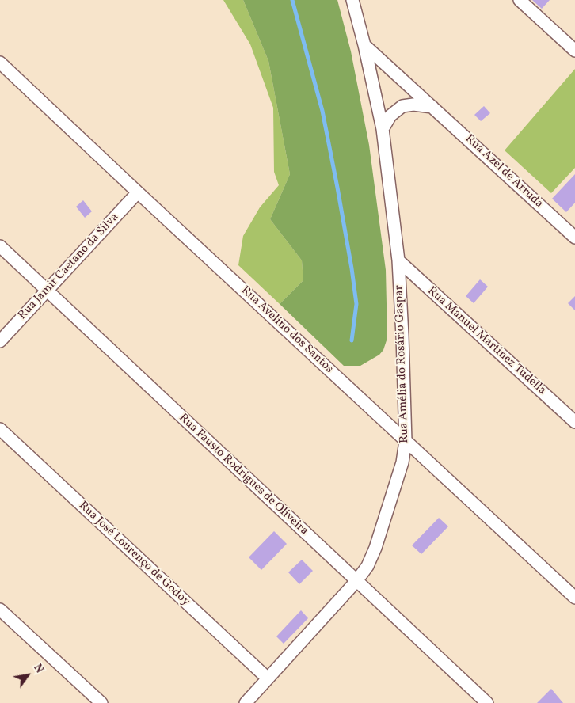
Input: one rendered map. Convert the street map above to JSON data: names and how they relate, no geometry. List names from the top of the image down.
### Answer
{
  "streets": {
    "street": [
      "Rua Azel de Arruda",
      "Rua Jamir Caetano da Silva",
      "Rua Avelino dos Santos",
      "Rua Manuel Martinez Tudella",
      "Rua Amélia do Rosário Gaspar",
      "Rua Fausto Rodrigues de Oliveira",
      "Rua José Lourenço de Godoy"
    ]
  },
  "crossings": [
    ["Rua Azel de Arruda", "Rua Amélia do Rosário Gaspar"],
    ["Rua Jamir Caetano da Silva", "Rua Avelino dos Santos"],
    ["Rua Jamir Caetano da Silva", "Rua Fausto Rodrigues de Oliveira"],
    ["Rua Avelino dos Santos", "Rua Amélia do Rosário Gaspar"],
    ["Rua Manuel Martinez Tudella", "Rua Amélia do Rosário Gaspar"],
    ["Rua Amélia do Rosário Gaspar", "Rua Fausto Rodrigues de Oliveira"],
    ["Rua Amélia do Rosário Gaspar", "Rua José Lourenço de Godoy"]
  ],
  "north": "top right"
}
